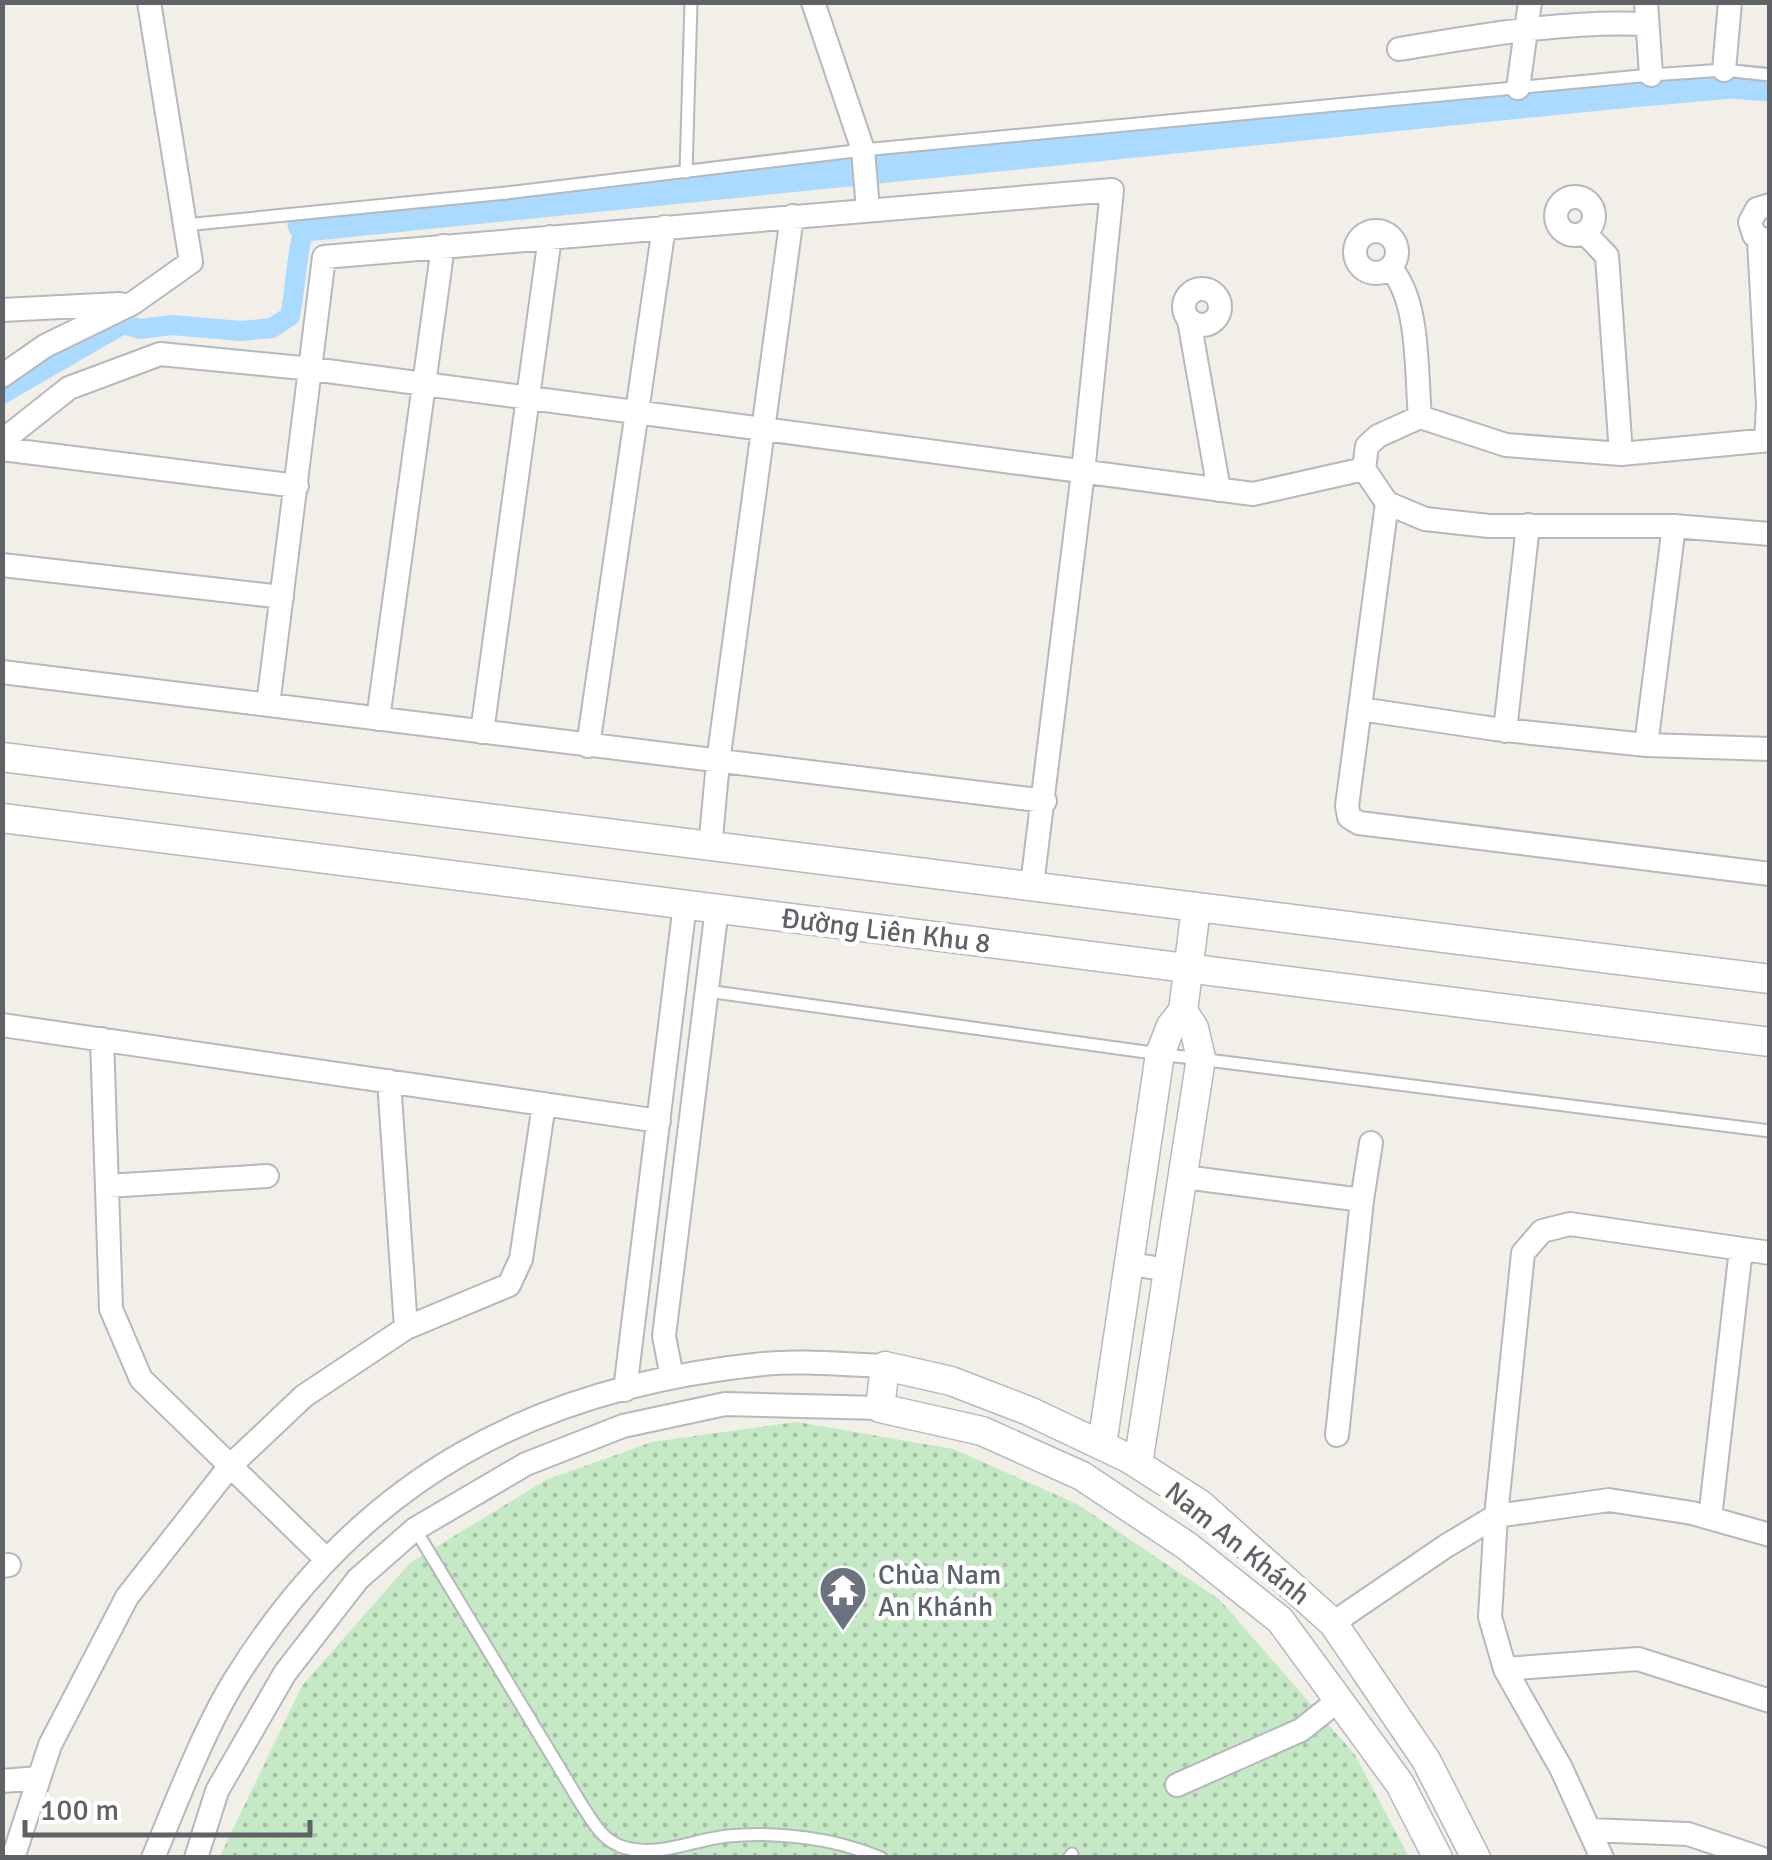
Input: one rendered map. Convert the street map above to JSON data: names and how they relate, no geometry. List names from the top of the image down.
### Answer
{
  "streets": {
    "street": ["Đường Liên Khu 8", "Nam An Khánh"]
  },
  "places": {
    "temple": ["Chùa Nam An Khánh"]
  },
  "scale_bar": "100 m"
}
